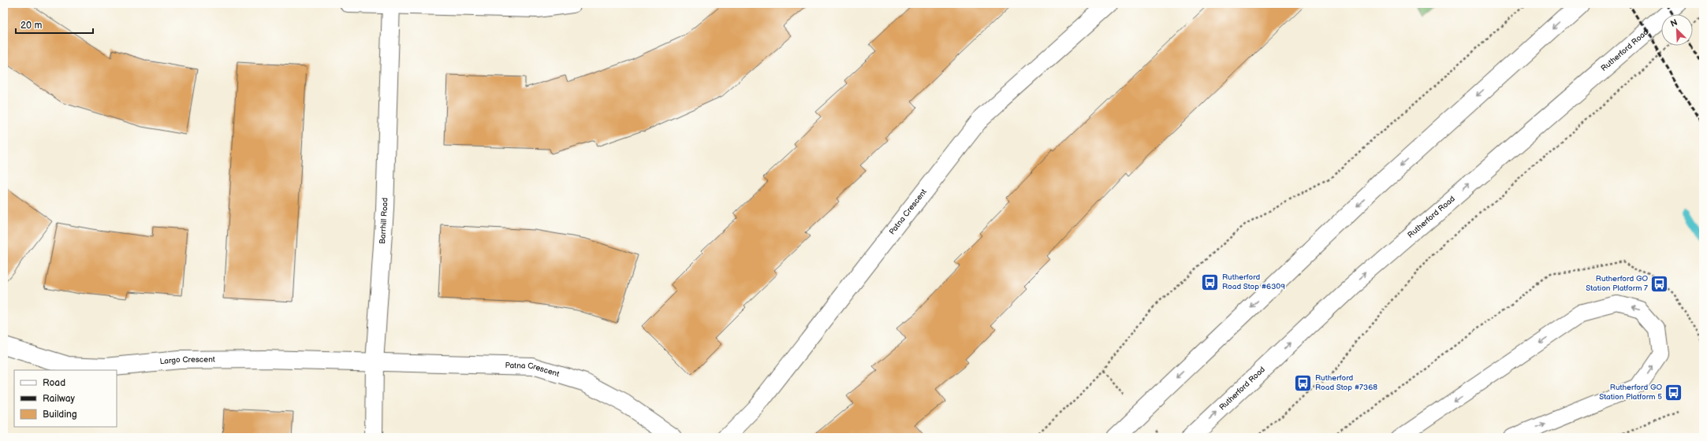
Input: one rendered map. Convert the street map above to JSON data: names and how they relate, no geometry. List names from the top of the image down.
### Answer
{
  "streets": {
    "street": [
      "Rutherford Road",
      "Patna Crescent",
      "Barrhill Road",
      "Largo Crescent"
    ]
  },
  "crossings": [
    ["Patna Crescent", "Barrhill Road"],
    ["Patna Crescent", "Largo Crescent"],
    ["Barrhill Road", "Largo Crescent"]
  ],
  "places": {
    "bus stop": [
      "Rutherford Road Stop #6309",
      "Rutherford GO Station Platform 7",
      "Rutherford Road Stop #7368",
      "Rutherford GO Station Platform 5"
    ]
  },
  "legend": ["Road", "Railway", "Building"],
  "scale_bar": "20 m",
  "north": "top left"
}
